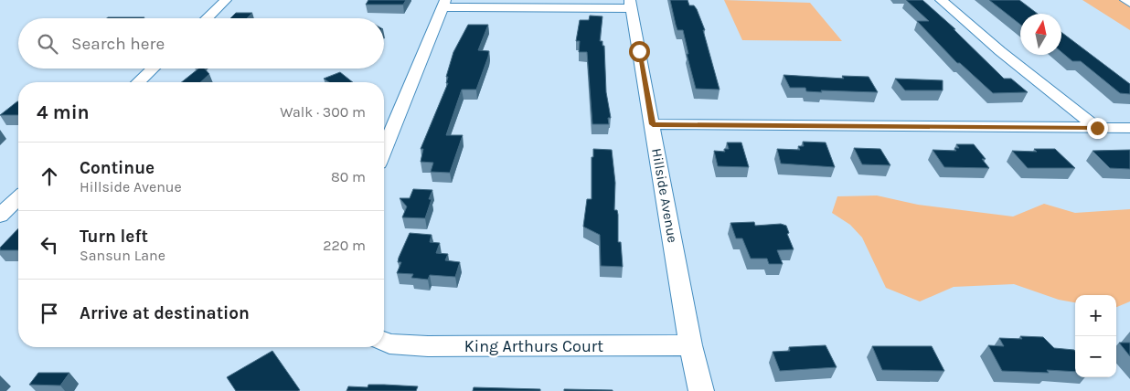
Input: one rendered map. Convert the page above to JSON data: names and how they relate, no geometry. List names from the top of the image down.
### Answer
{
  "streets": {
    "street": ["Hillside Avenue", "King Arthurs Court"]
  },
  "crossings": [
    ["Hillside Avenue", "King Arthurs Court"]
  ],
  "north": "top",
  "page": {
    "search": "Search here",
    "heading": ["4 min", "Walk · 300 m"],
    "list": [
      ["Continue", "Hillside Avenue", "80 m"],
      ["Turn left", "Sansun Lane", "220 m"],
      "Arrive at destination"
    ],
    "map_buttons": ["+", "−"]
  }
}
